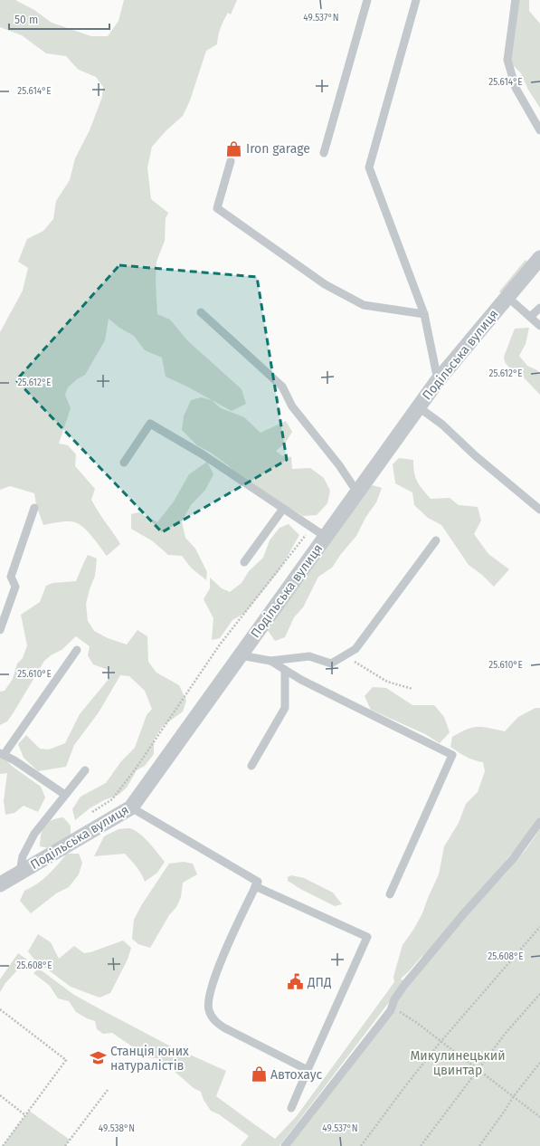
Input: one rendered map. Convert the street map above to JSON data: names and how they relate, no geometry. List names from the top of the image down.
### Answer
{
  "streets": {
    "street": ["Подільська вулиця"]
  },
  "parks": ["Микулинецький цвинтар"],
  "places": {
    "shop": ["Iron garage", "Автохаус"],
    "public building": ["ДПД"],
    "school or university": ["Станція юних натуралістів"]
  },
  "scale_bar": "50 m",
  "coordinates": [
    "49.537°N",
    "25.614°E",
    "25.612°E",
    "25.610°E",
    "25.608°E",
    "49.538°N"
  ]
}
